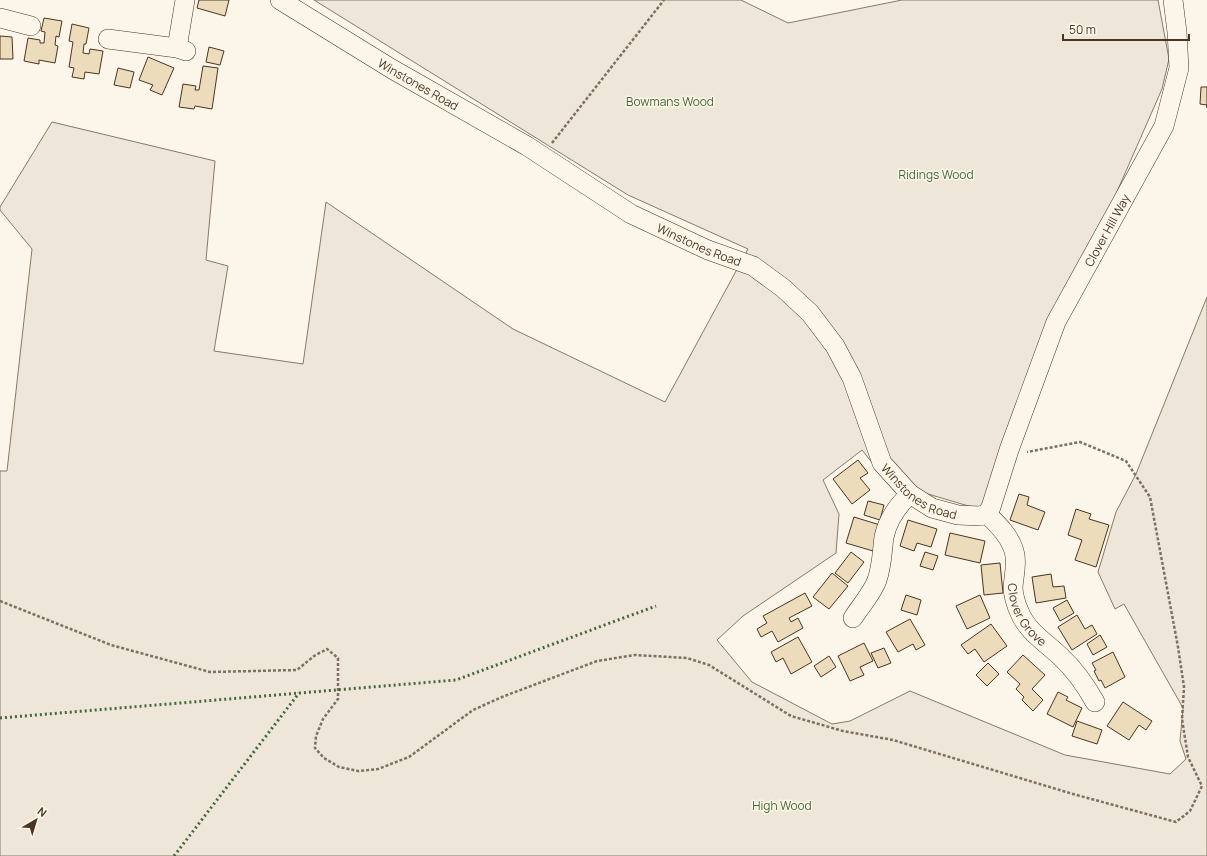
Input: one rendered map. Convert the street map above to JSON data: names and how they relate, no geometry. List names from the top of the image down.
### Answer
{
  "streets": {
    "street": ["Winstones Road", "Clover Hill Way", "Clover Grove"]
  },
  "crossings": [
    ["Winstones Road", "Clover Grove"]
  ],
  "parks": ["Bowmans Wood", "Ridings Wood", "High Wood"],
  "scale_bar": "50 m",
  "north": "top right"
}
